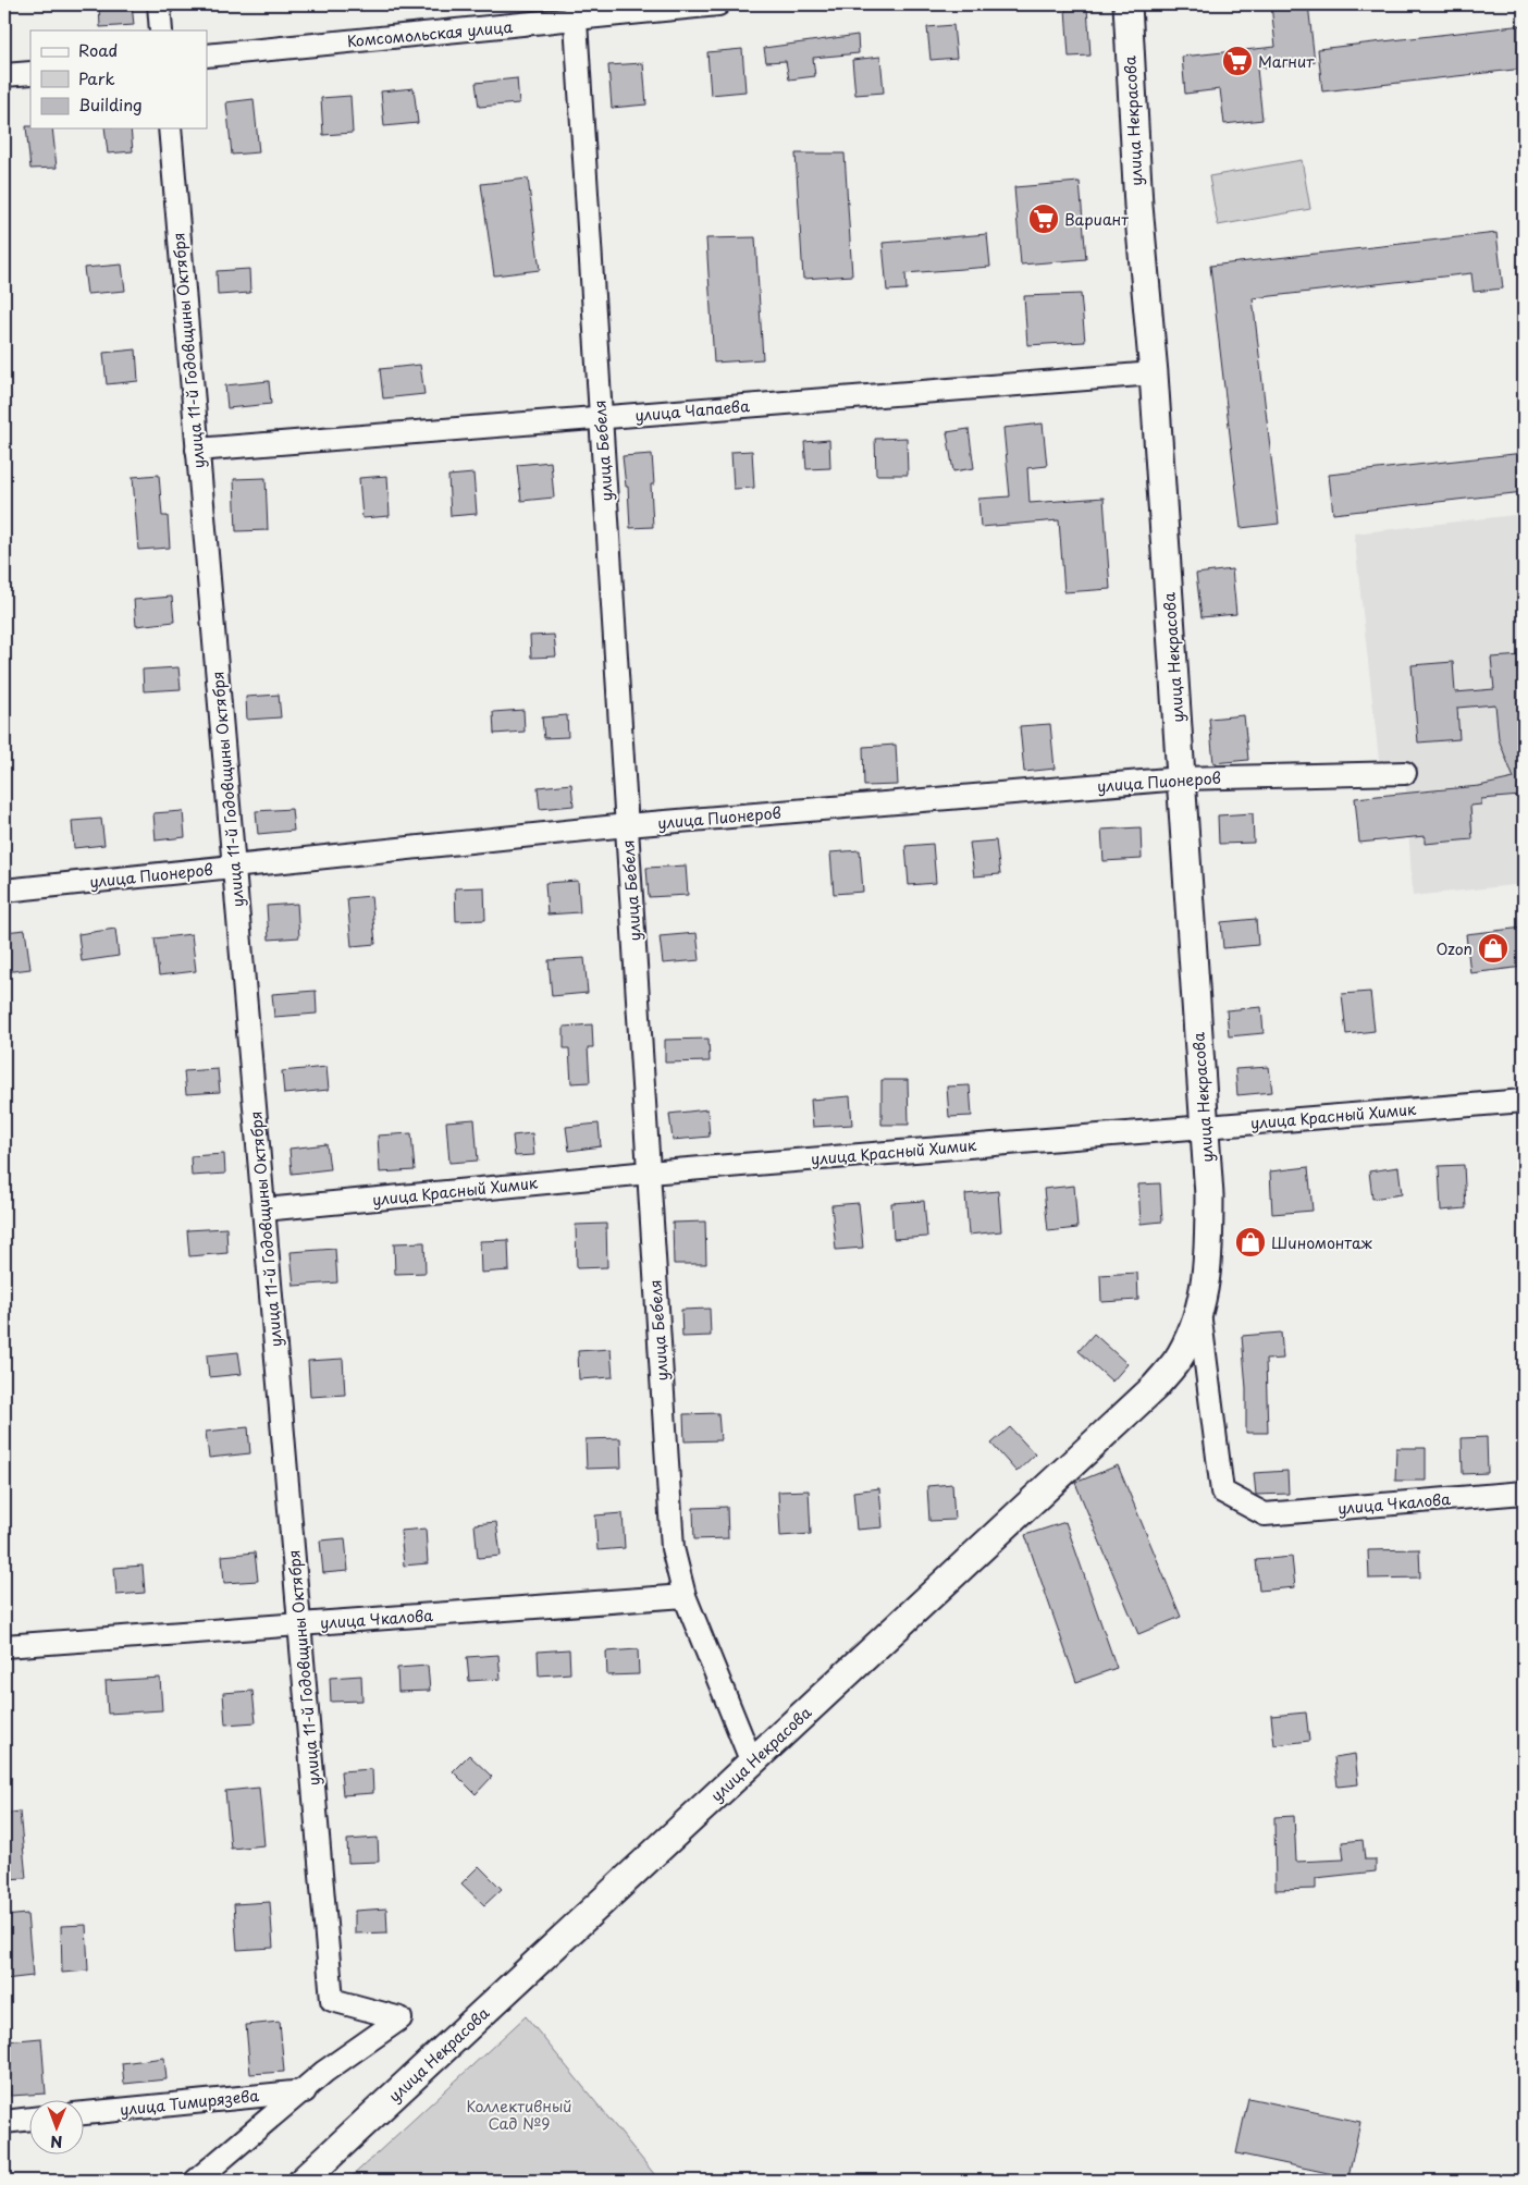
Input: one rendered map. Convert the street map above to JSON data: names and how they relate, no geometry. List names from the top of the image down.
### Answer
{
  "streets": {
    "street": [
      "Комсомольская улица",
      "улица Некрасова",
      "улица 11-й Годовщины Октября",
      "улица Чапаева",
      "улица Бебеля",
      "улица Пионеров",
      "улица Красный Химик",
      "улица Чкалова",
      "улица Тимирязева"
    ]
  },
  "crossings": [
    ["Комсомольская улица", "улица Бебеля"],
    ["улица Некрасова", "улица Чапаева"],
    ["улица Некрасова", "улица Бебеля"],
    ["улица Некрасова", "улица Пионеров"],
    ["улица Некрасова", "улица Красный Химик"],
    ["улица Некрасова", "улица Чкалова"],
    ["улица 11-й Годовщины Октября", "улица Чапаева"],
    ["улица 11-й Годовщины Октября", "улица Пионеров"],
    ["улица 11-й Годовщины Октября", "улица Красный Химик"],
    ["улица 11-й Годовщины Октября", "улица Чкалова"],
    ["улица 11-й Годовщины Октября", "улица Тимирязева"],
    ["улица Чапаева", "улица Бебеля"],
    ["улица Бебеля", "улица Пионеров"],
    ["улица Бебеля", "улица Красный Химик"],
    ["улица Бебеля", "улица Чкалова"]
  ],
  "parks": ["Коллективный Сад №9"],
  "places": {
    "supermarket": ["Магнит", "Вариант"],
    "shop": ["Ozon", "Шиномонтаж"]
  },
  "legend": ["Road", "Park", "Building"],
  "north": "bottom"
}
